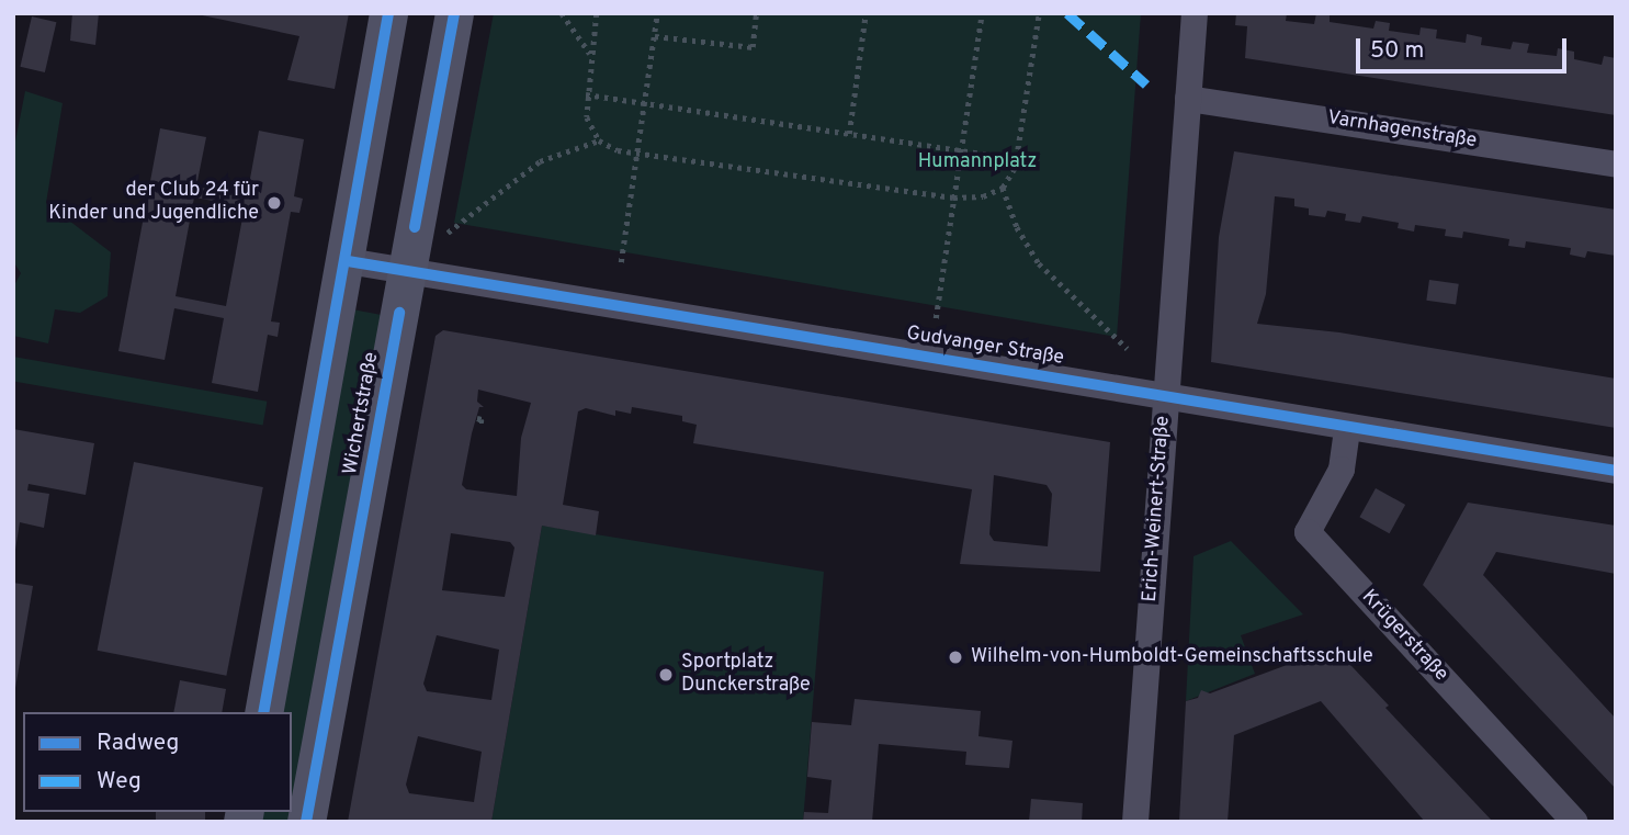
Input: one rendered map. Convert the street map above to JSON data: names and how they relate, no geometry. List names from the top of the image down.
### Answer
{
  "streets": {
    "street": [
      "Varnhagenstraße",
      "Gudvanger Straße",
      "Wichertstraße",
      "Erich-Weinert-Straße",
      "Krügerstraße"
    ]
  },
  "crossings": [
    ["Varnhagenstraße", "Erich-Weinert-Straße"],
    ["Gudvanger Straße", "Wichertstraße"],
    ["Gudvanger Straße", "Erich-Weinert-Straße"],
    ["Gudvanger Straße", "Krügerstraße"]
  ],
  "parks": ["Humannplatz"],
  "places": ["der Club 24 für Kinder und Jugendliche", "Wilhelm-von-Humboldt-Gemeinschaftsschule", "Sportplatz Dunckerstraße"],
  "legend": ["Radweg", "Weg"],
  "scale_bar": "50 m"
}
